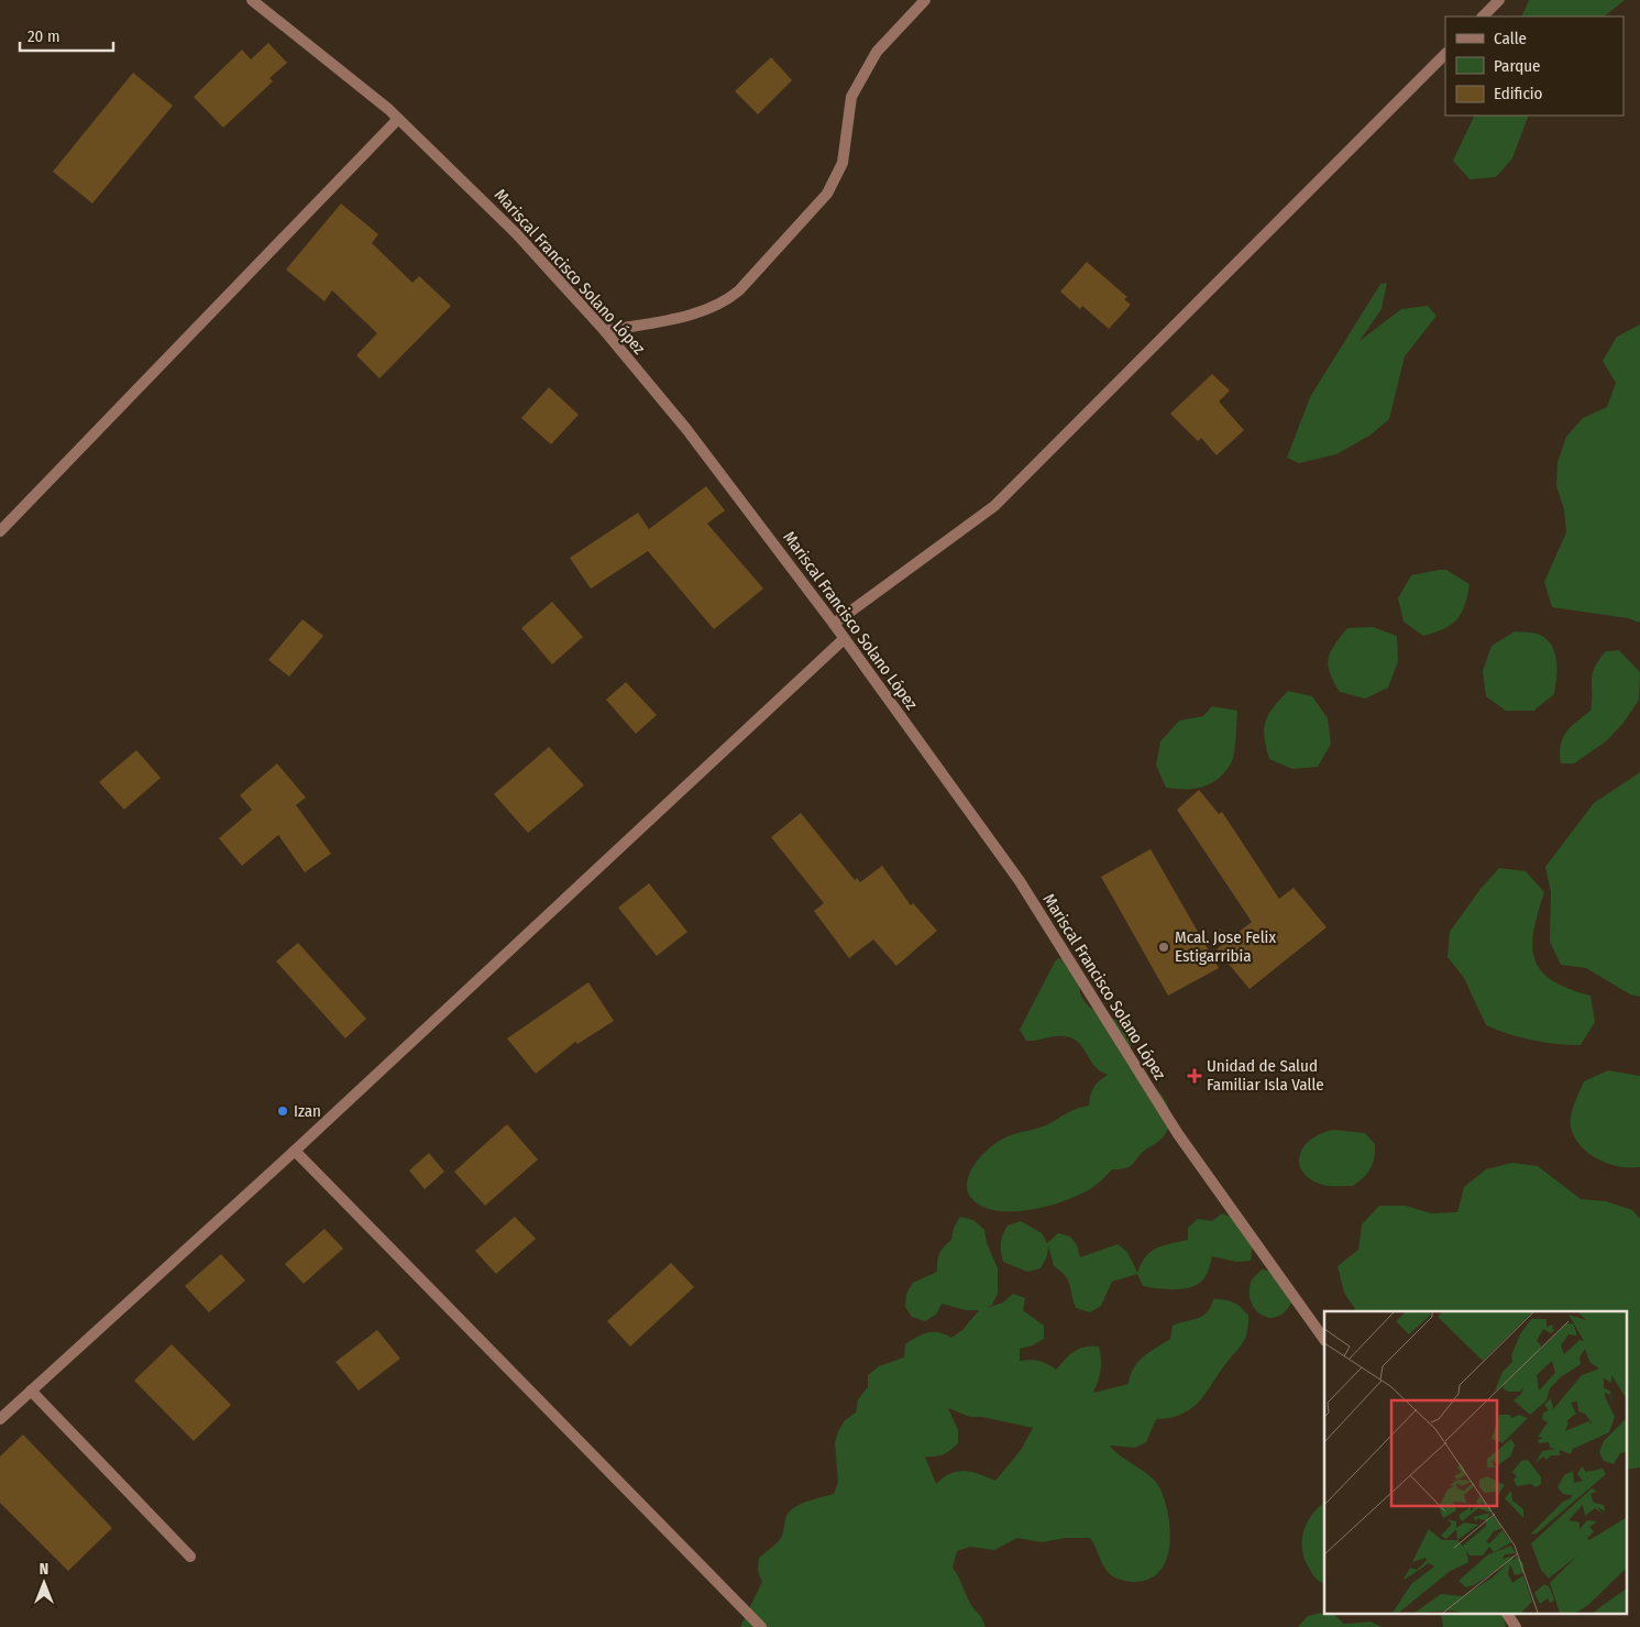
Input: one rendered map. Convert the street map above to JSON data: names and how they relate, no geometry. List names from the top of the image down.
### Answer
{
  "streets": {
    "street": ["Mariscal Francisco Solano López"]
  },
  "places": {
    "other": ["Mcal. Jose Felix Estigarribia", "Izan"],
    "health": ["Unidad de Salud Familiar Isla Valle"]
  },
  "legend": ["Calle", "Parque", "Edificio"],
  "scale_bar": "20 m",
  "north": "top"
}
